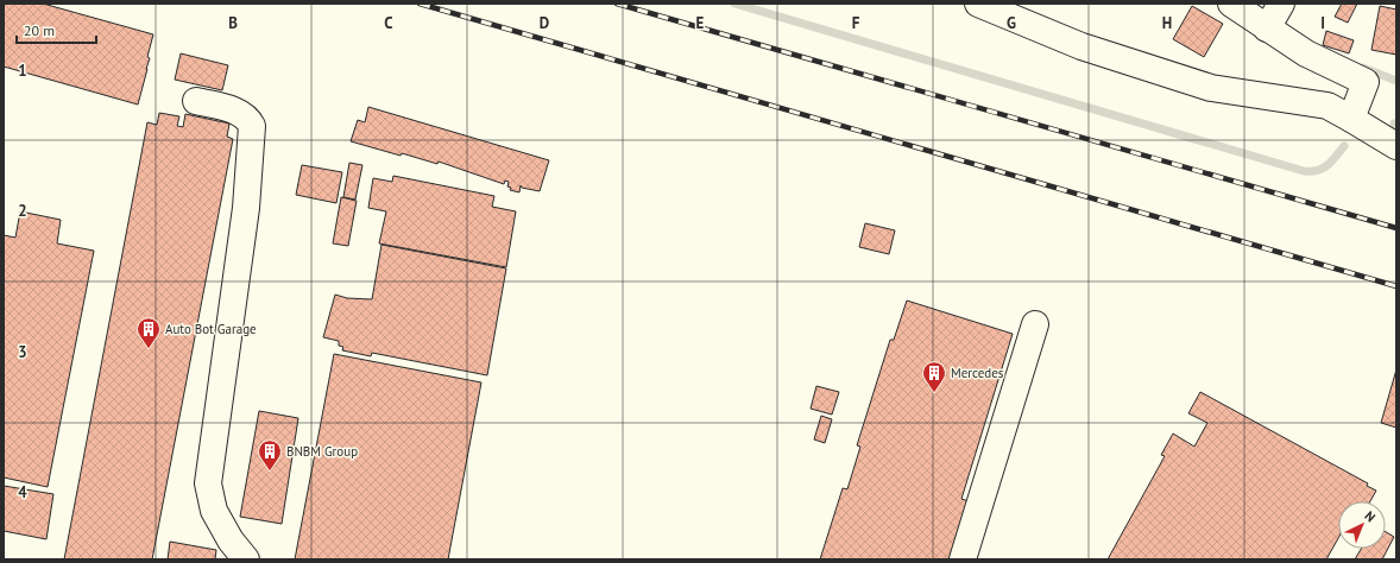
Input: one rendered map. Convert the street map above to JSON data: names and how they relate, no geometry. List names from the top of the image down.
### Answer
{
  "places": {
    "building": ["Auto Bot Garage", "Mercedes", "BNBM Group"]
  },
  "scale_bar": "20 m",
  "north": "top right",
  "grid": {
    "columns": [
      "B",
      "C",
      "D",
      "E",
      "F",
      "G",
      "H",
      "I"
    ],
    "rows": [
      "1",
      "2",
      "3",
      "4"
    ]
  }
}
